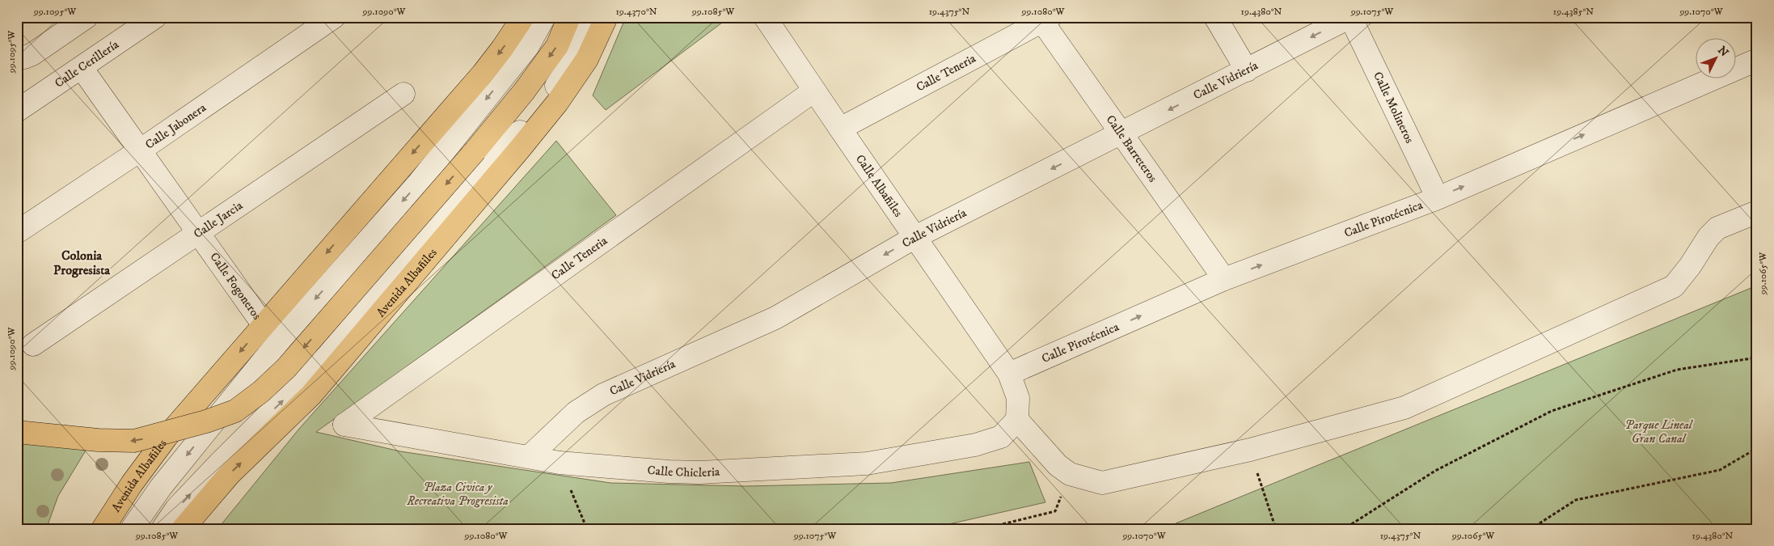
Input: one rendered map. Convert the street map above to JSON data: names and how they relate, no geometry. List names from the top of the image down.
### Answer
{
  "streets": {
    "main road": ["Avenida Albañiles"],
    "street": [
      "Calle Cerillería",
      "Calle Teneria",
      "Calle Vidriería",
      "Calle Molineros",
      "Calle Jabonera",
      "Calle Barreteros",
      "Calle Albañiles",
      "Calle Pirotécnica",
      "Calle Jarcia",
      "Calle Fogoneros",
      "Calle Chicleria"
    ]
  },
  "crossings": [
    ["Calle Cerillería", "Calle Fogoneros"],
    ["Calle Teneria", "Calle Barreteros"],
    ["Calle Teneria", "Calle Albañiles"],
    ["Calle Teneria", "Calle Chicleria"],
    ["Calle Vidriería", "Calle Molineros"],
    ["Calle Vidriería", "Calle Barreteros"],
    ["Calle Vidriería", "Calle Albañiles"],
    ["Calle Vidriería", "Calle Chicleria"],
    ["Calle Molineros", "Calle Pirotécnica"],
    ["Calle Jabonera", "Calle Fogoneros"],
    ["Calle Barreteros", "Calle Pirotécnica"],
    ["Calle Albañiles", "Calle Pirotécnica"],
    ["Calle Albañiles", "Calle Chicleria"],
    ["Calle Jarcia", "Calle Fogoneros"],
    ["Avenida Albañiles", "Calle Fogoneros"]
  ],
  "one_way": ["Calle Vidriería"],
  "districts": ["Colonia Progresista"],
  "parks": ["Parque Lineal Gran Canal", "Plaza Civica y Recreativa Progresista"],
  "north": "top right",
  "coordinates": [
    "99.1095°W",
    "99.1090°W",
    "19.4370°N",
    "99.1085°W",
    "19.4375°N",
    "99.1080°W",
    "19.4380°N",
    "99.1075°W",
    "19.4385°N",
    "99.1070°W",
    "99.1065°W"
  ]
}
